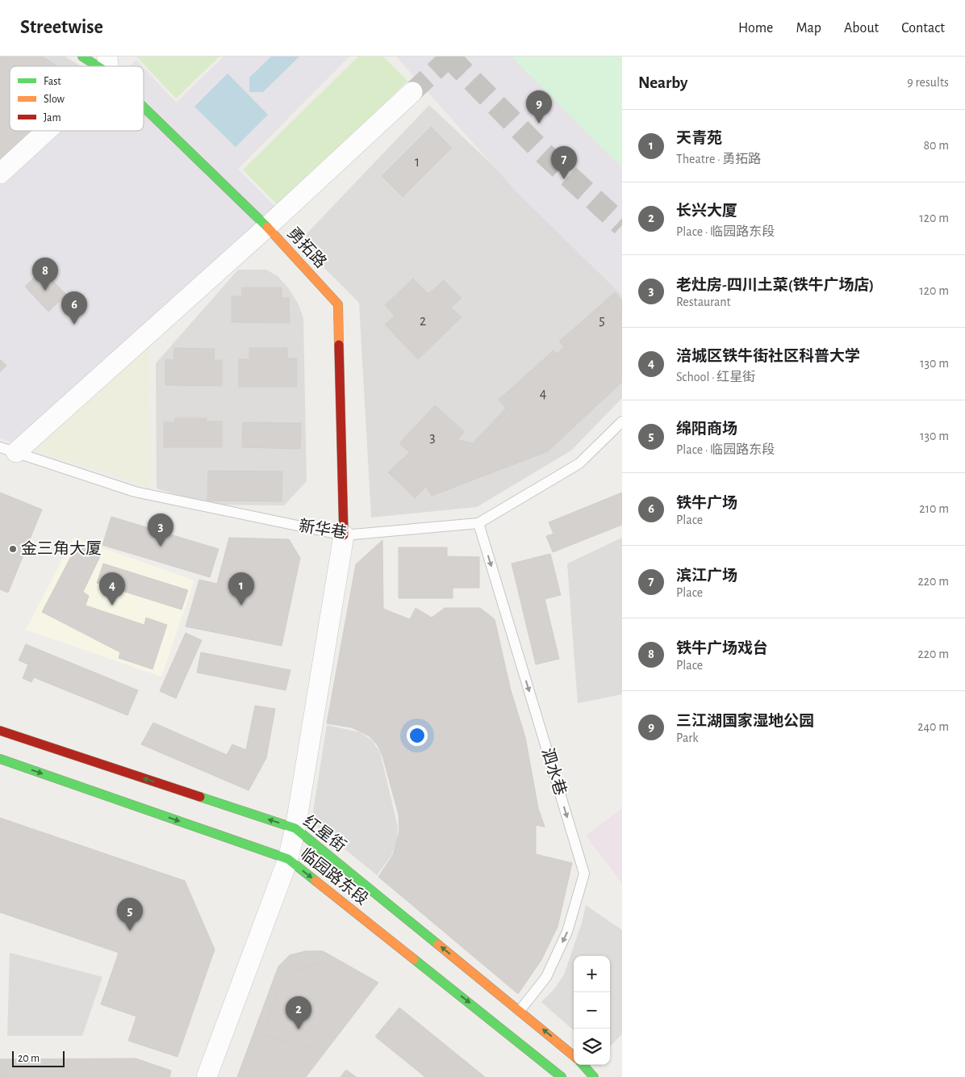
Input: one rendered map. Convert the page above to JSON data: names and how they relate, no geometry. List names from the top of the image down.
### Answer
{
  "streets": {
    "main road": ["勇拓路", "红星街", "临园路东段"],
    "lane": ["新华巷", "泗水巷"]
  },
  "crossings": [
    ["勇拓路", "新华巷"],
    ["新华巷", "泗水巷"],
    ["泗水巷", "红星街"]
  ],
  "one_way": ["泗水巷", "红星街", "临园路东段"],
  "places": ["金三角大厦"],
  "house_numbers": [
    "1",
    "5",
    "2",
    "4",
    "3"
  ],
  "legend": ["Fast", "Slow", "Jam"],
  "scale_bar": "20 m",
  "page": {
    "header": "Streetwise",
    "nav": [
      "Home",
      "Map",
      "About",
      "Contact"
    ],
    "heading": ["Nearby", "9 results"],
    "pins": [
      "9",
      "7",
      "8",
      "6",
      "3",
      "1",
      "4",
      "5",
      "2"
    ],
    "list": [
      {
        "mark": "1",
        "name": "天青苑",
        "note": "Theatre · 勇拓路",
        "value": "80 m"
      },
      {
        "mark": "2",
        "name": "长兴大厦",
        "note": "Place · 临园路东段",
        "value": "120 m"
      },
      {
        "mark": "3",
        "name": "老灶房-四川土菜(铁牛广场店)",
        "note": "Restaurant",
        "value": "120 m"
      },
      {
        "mark": "4",
        "name": "涪城区铁牛街社区科普大学",
        "note": "School · 红星街",
        "value": "130 m"
      },
      {
        "mark": "5",
        "name": "绵阳商场",
        "note": "Place · 临园路东段",
        "value": "130 m"
      },
      {
        "mark": "6",
        "name": "铁牛广场",
        "note": "Place",
        "value": "210 m"
      },
      {
        "mark": "7",
        "name": "滨江广场",
        "note": "Place",
        "value": "220 m"
      },
      {
        "mark": "8",
        "name": "铁牛广场戏台",
        "note": "Place",
        "value": "220 m"
      },
      {
        "mark": "9",
        "name": "三江湖国家湿地公园",
        "note": "Park",
        "value": "240 m"
      }
    ],
    "map_buttons": ["+", "−"],
    "scale": "20 m"
  }
}
